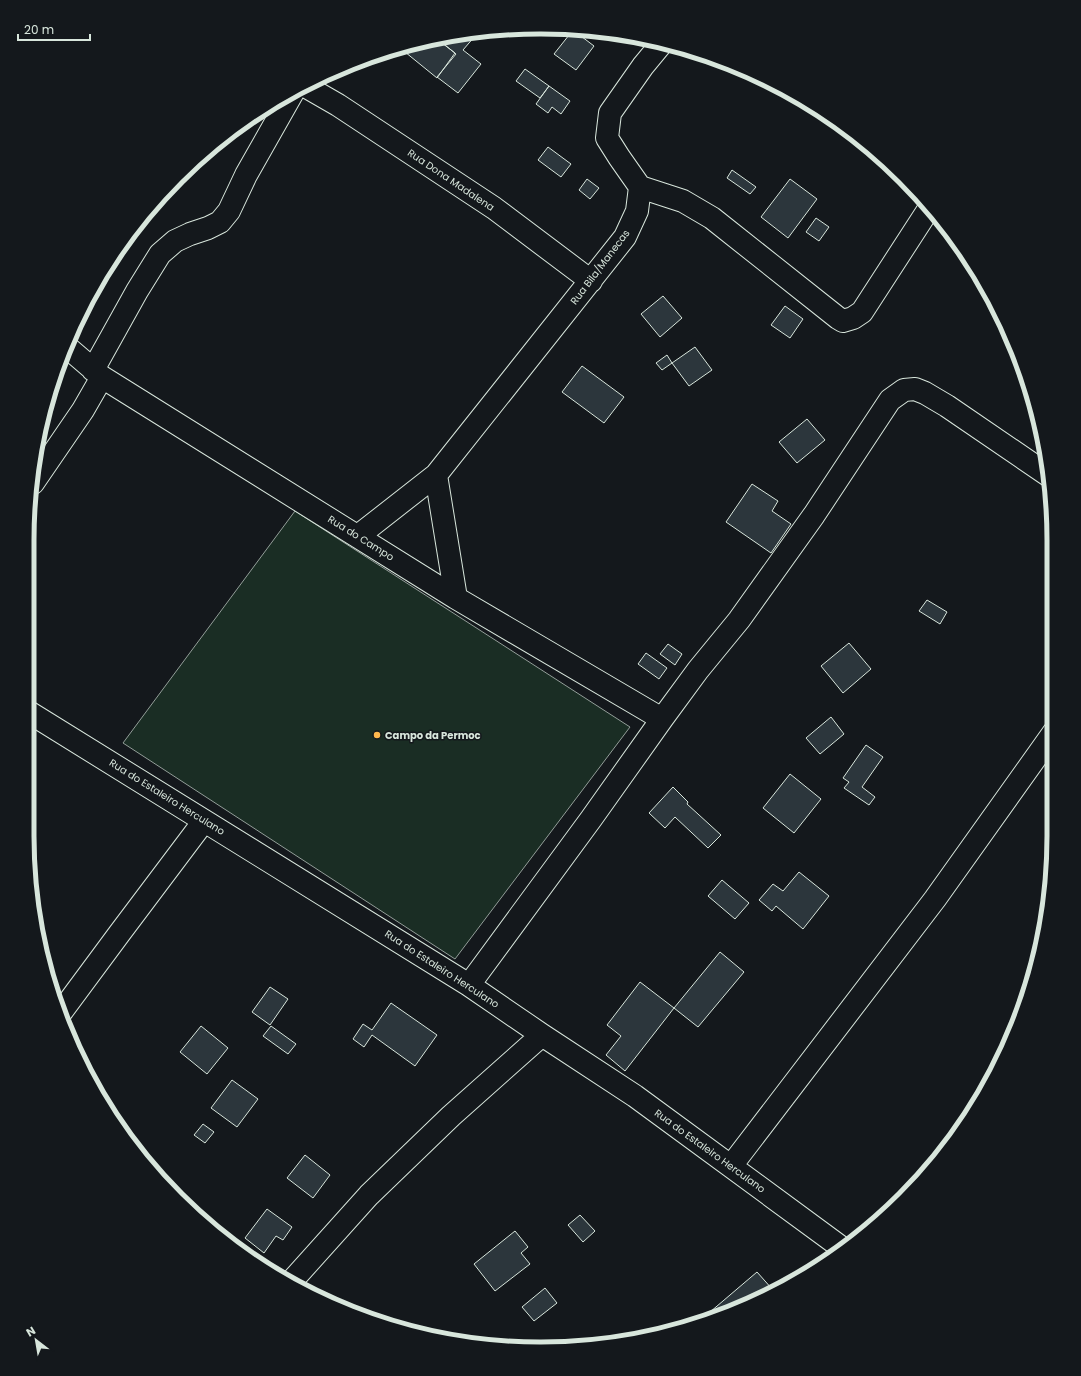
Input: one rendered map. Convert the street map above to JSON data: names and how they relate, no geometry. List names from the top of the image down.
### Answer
{
  "streets": {
    "street": [
      "Rua Dona Madalena",
      "Rua Bila/Manecas",
      "Rua do Campo",
      "Rua do Estaleiro Herculano"
    ]
  },
  "crossings": [
    ["Rua Dona Madalena", "Rua Bila/Manecas"],
    ["Rua Bila/Manecas", "Rua do Campo"]
  ],
  "places": ["Campo da Permoc"],
  "scale_bar": "20 m",
  "north": "top left"
}
